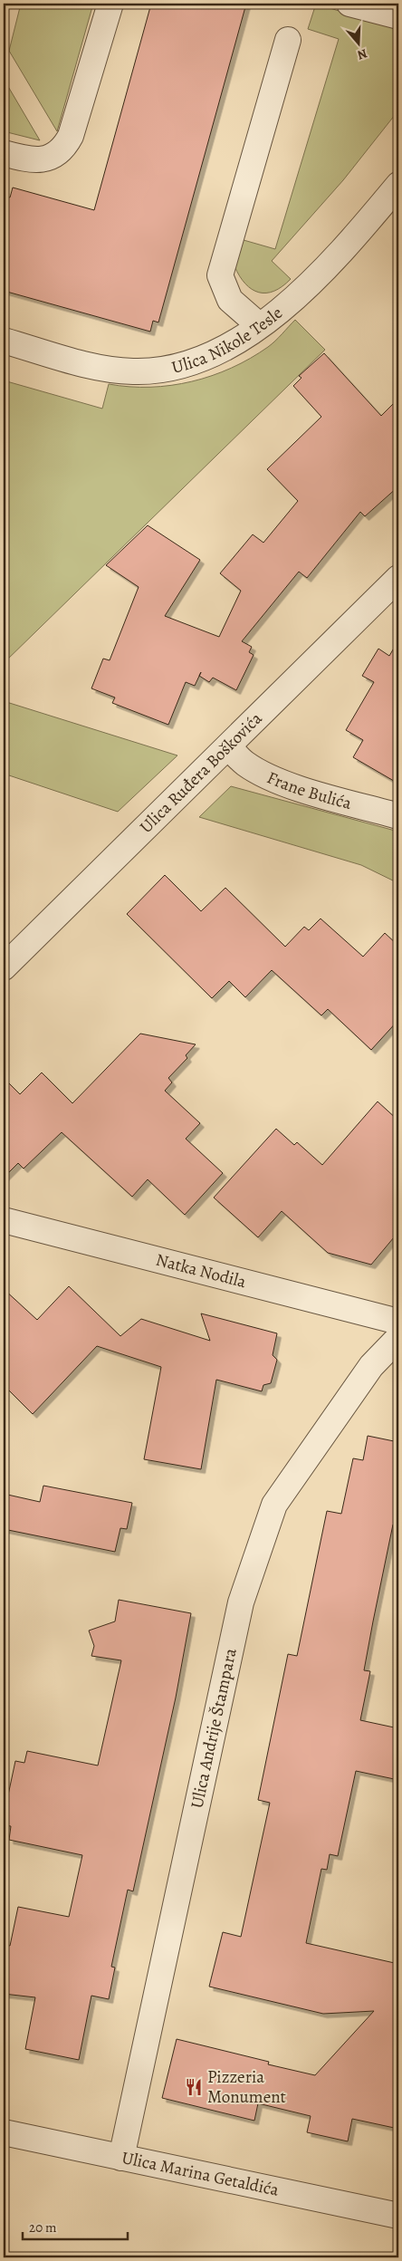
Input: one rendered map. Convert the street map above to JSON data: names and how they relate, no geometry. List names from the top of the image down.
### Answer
{
  "streets": {
    "street": [
      "Ulica Nikole Tesle",
      "Ulica Ruđera Boškovića",
      "Frane Bulića",
      "Natka Nodila",
      "Ulica Andrije Štampara",
      "Ulica Marina Getaldića"
    ]
  },
  "crossings": [
    ["Ulica Ruđera Boškovića", "Frane Bulića"],
    ["Ulica Andrije Štampara", "Ulica Marina Getaldića"]
  ],
  "places": {
    "restaurant": ["Pizzeria Monument"]
  },
  "scale_bar": "20 m",
  "north": "bottom"
}
